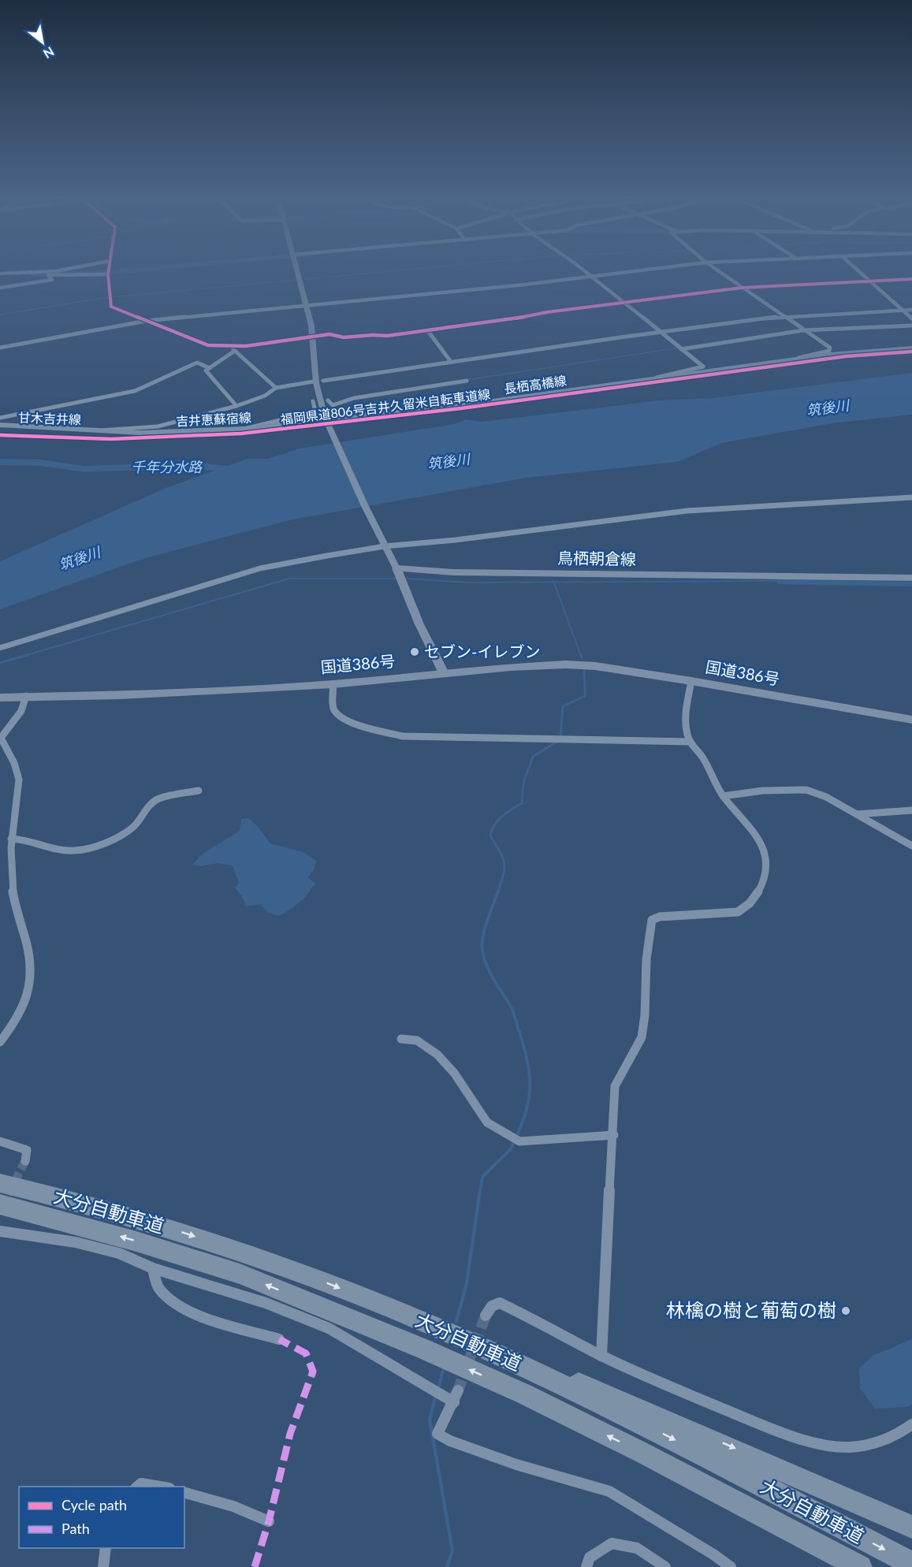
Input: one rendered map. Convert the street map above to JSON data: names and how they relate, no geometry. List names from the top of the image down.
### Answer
{
  "streets": {
    "highway": ["国道386号", "大分自動車道"],
    "main road": [
      "長栖高橋線",
      "甘木吉井線",
      "吉井恵蘇宿線",
      "鳥栖朝倉線"
    ],
    "cycle path": ["福岡県道806号吉井久留米自転車道線"]
  },
  "crossings": [
    ["長栖高橋線", "吉井恵蘇宿線"],
    ["甘木吉井線", "吉井恵蘇宿線"]
  ],
  "water": ["筑後川", "千年分水路"],
  "places": ["セブン-イレブン", "林檎の樹と葡萄の樹"],
  "legend": ["Cycle path", "Path"],
  "north": "bottom right"
}
